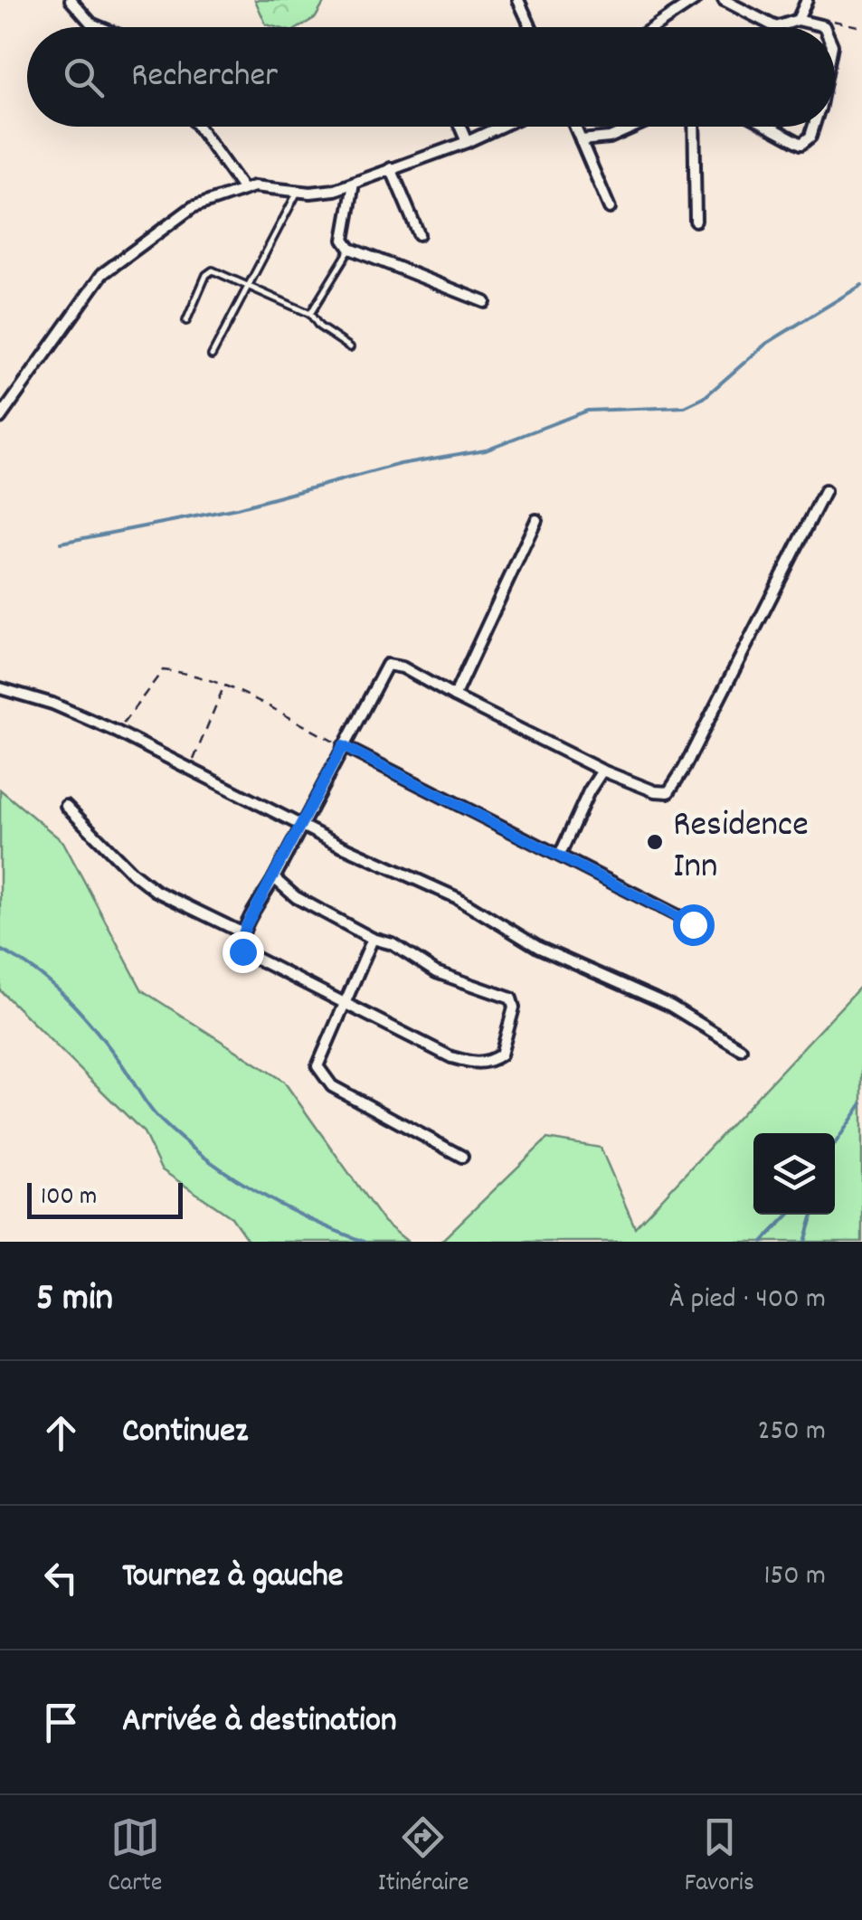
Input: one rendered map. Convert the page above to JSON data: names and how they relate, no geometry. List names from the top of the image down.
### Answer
{
  "places": ["Residence Inn"],
  "scale_bar": "100 m",
  "page": {
    "search": "Rechercher",
    "scale": "100 m",
    "heading": ["5 min", "À pied · 400 m"],
    "list": [
      ["Continuez", "250 m"],
      ["Tournez à gauche", "150 m"],
      "Arrivée à destination"
    ],
    "nav": ["Carte", "Itinéraire", "Favoris"]
  }
}
